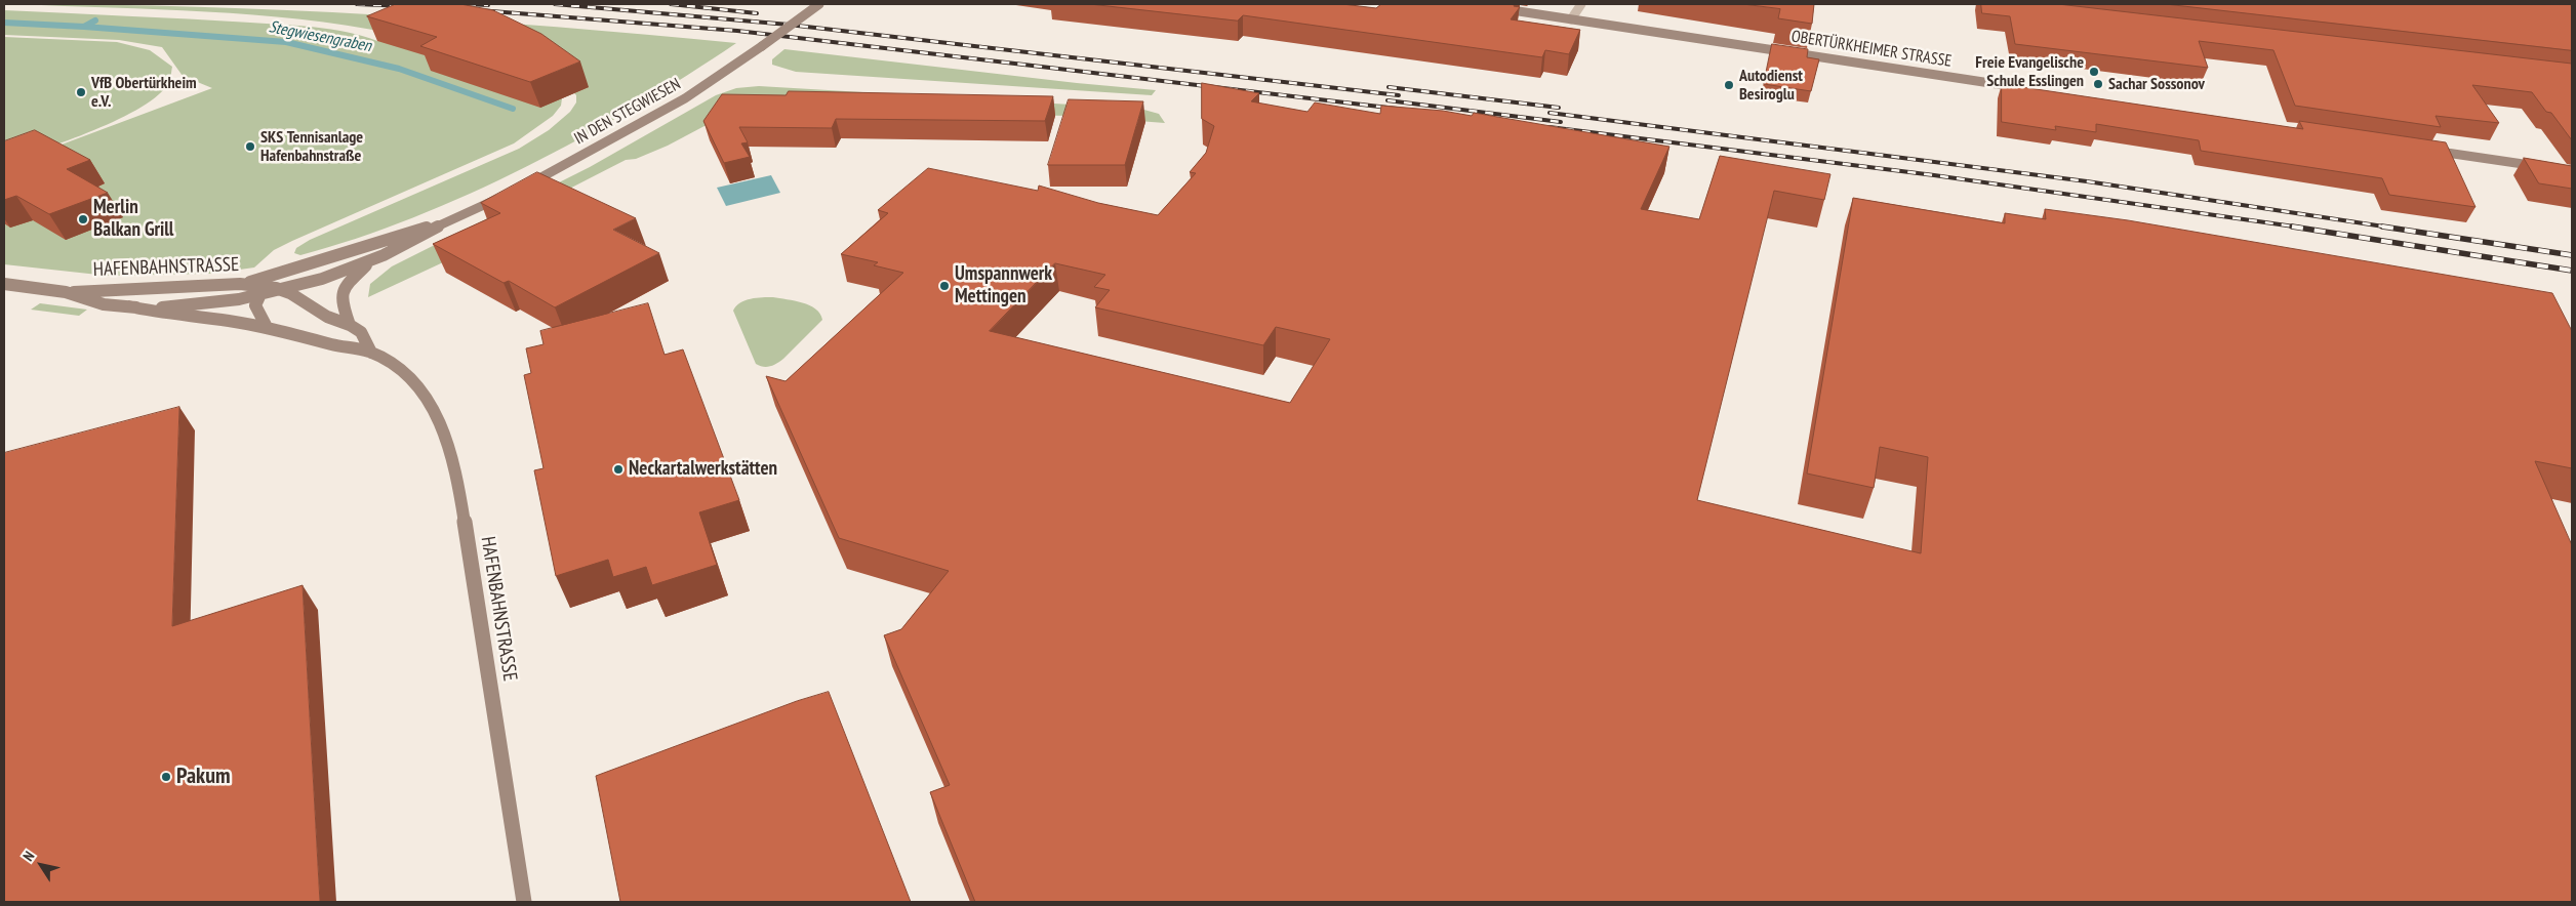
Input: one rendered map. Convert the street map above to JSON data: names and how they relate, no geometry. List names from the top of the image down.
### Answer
{
  "streets": {
    "main road": ["OBERTÜRKHEIMER STRASSE", "IN DEN STEGWIESEN", "HAFENBAHNSTRASSE"]
  },
  "water": ["Stegwiesengraben"],
  "places": [
    "Freie Evangelische Schule Esslingen",
    "Sachar Sossonov",
    "Autodienst Besiroglu",
    "VfB Obertürkheim e.V.",
    "SKS Tennisanlage Hafenbahnstraße",
    "Merlin Balkan Grill",
    "Umspannwerk Mettingen",
    "Neckartalwerkstätten",
    "Pakum"
  ],
  "north": "top left"
}
